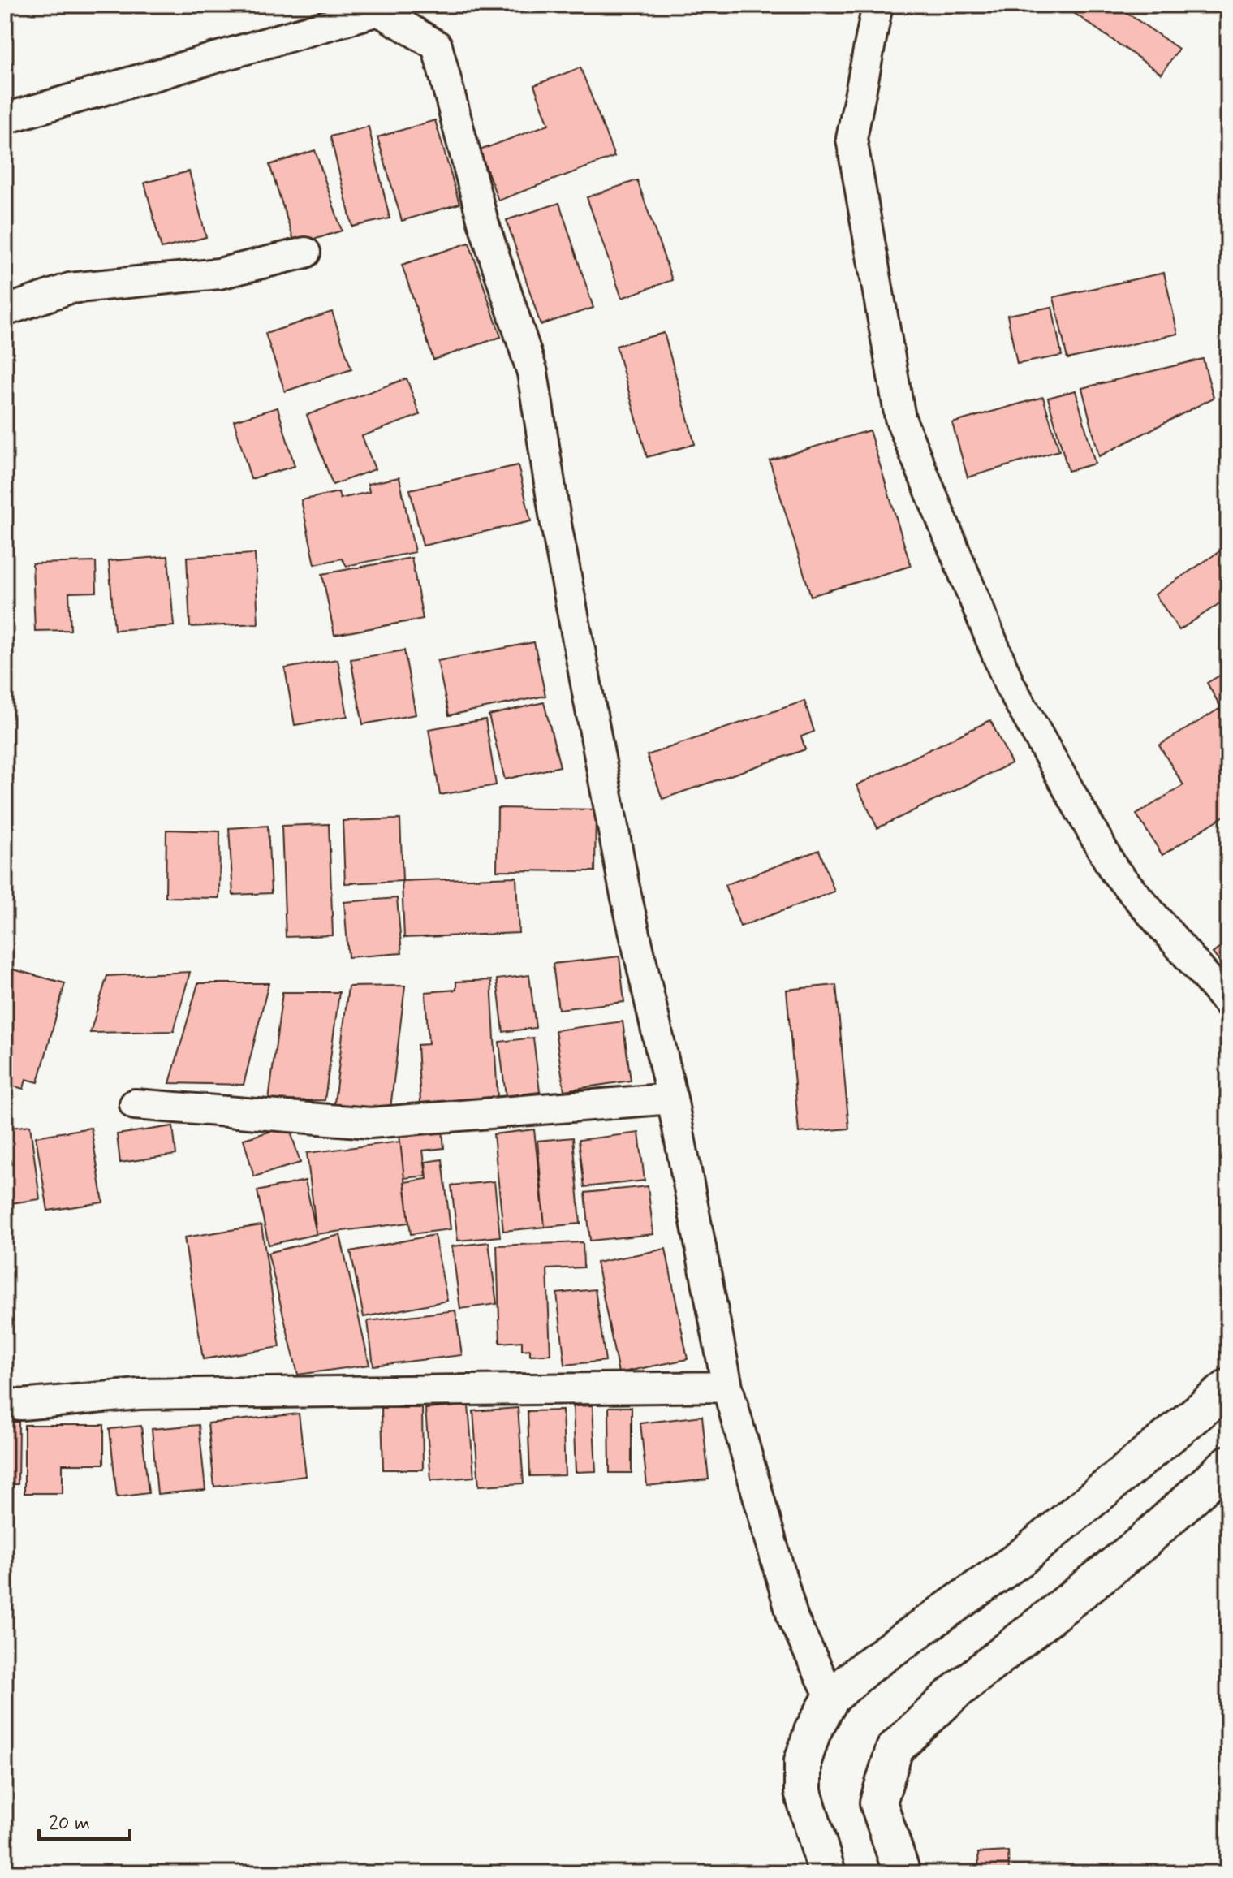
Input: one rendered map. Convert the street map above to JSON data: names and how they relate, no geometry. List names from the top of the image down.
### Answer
{
  "scale_bar": "20 m"
}
